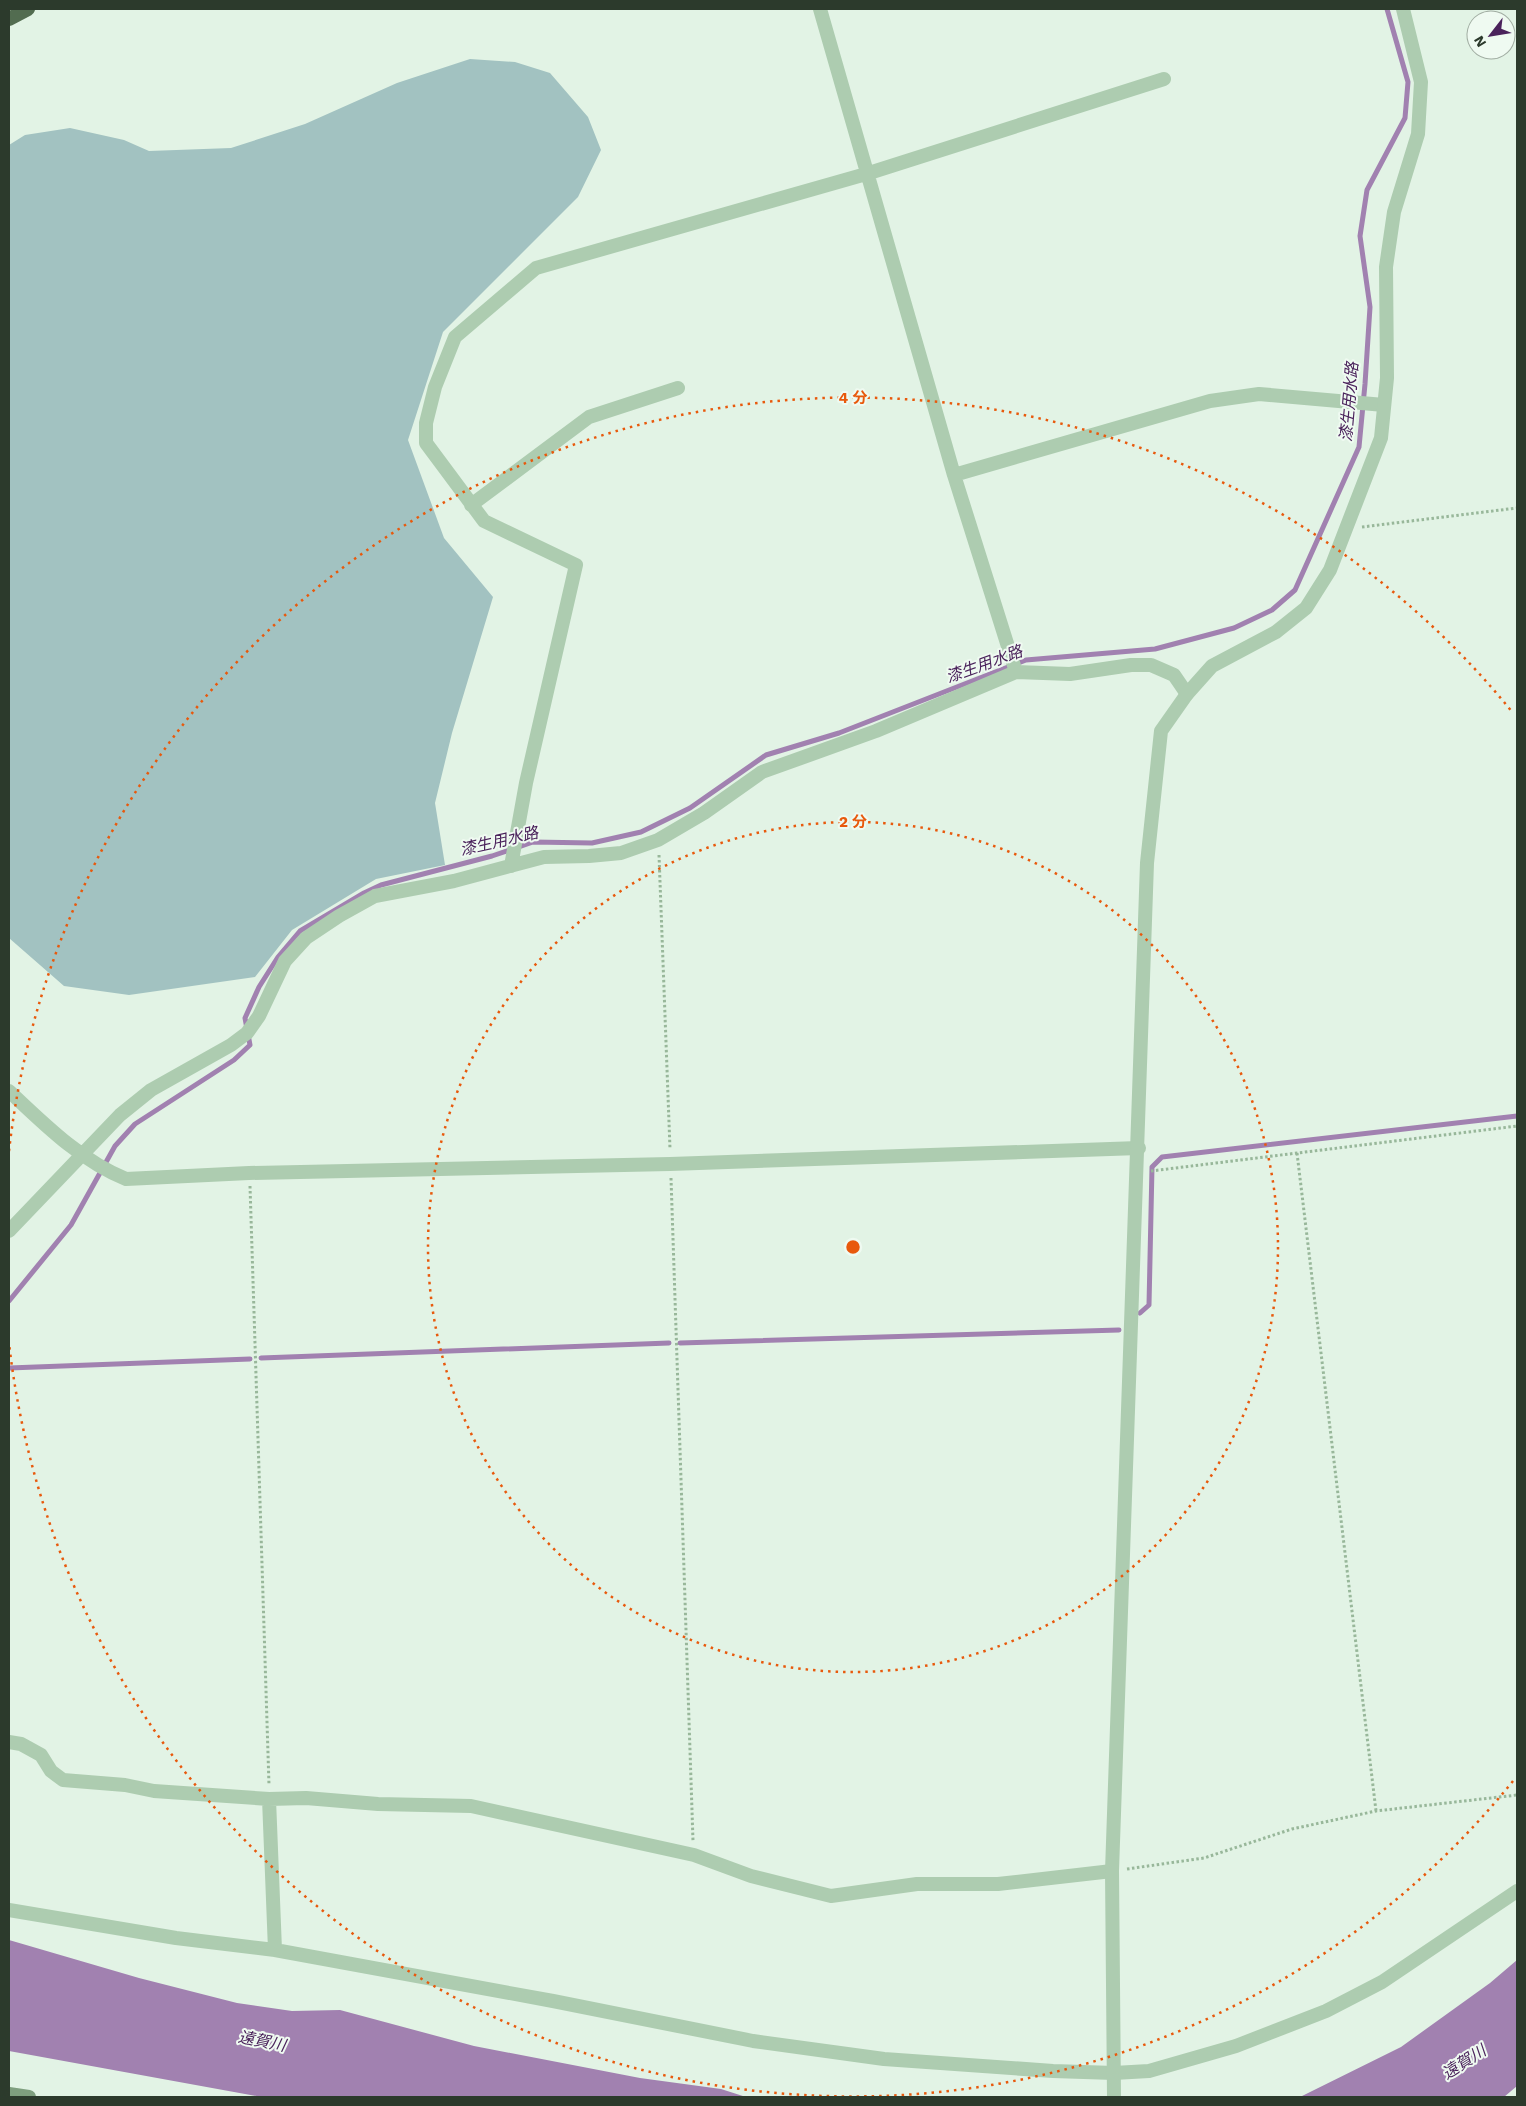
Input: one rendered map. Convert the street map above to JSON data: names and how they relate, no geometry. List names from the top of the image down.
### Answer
{
  "water": ["漆生用水路", "遠賀川"],
  "north": "bottom left",
  "rings": ["4 分", "2 分"]
}
